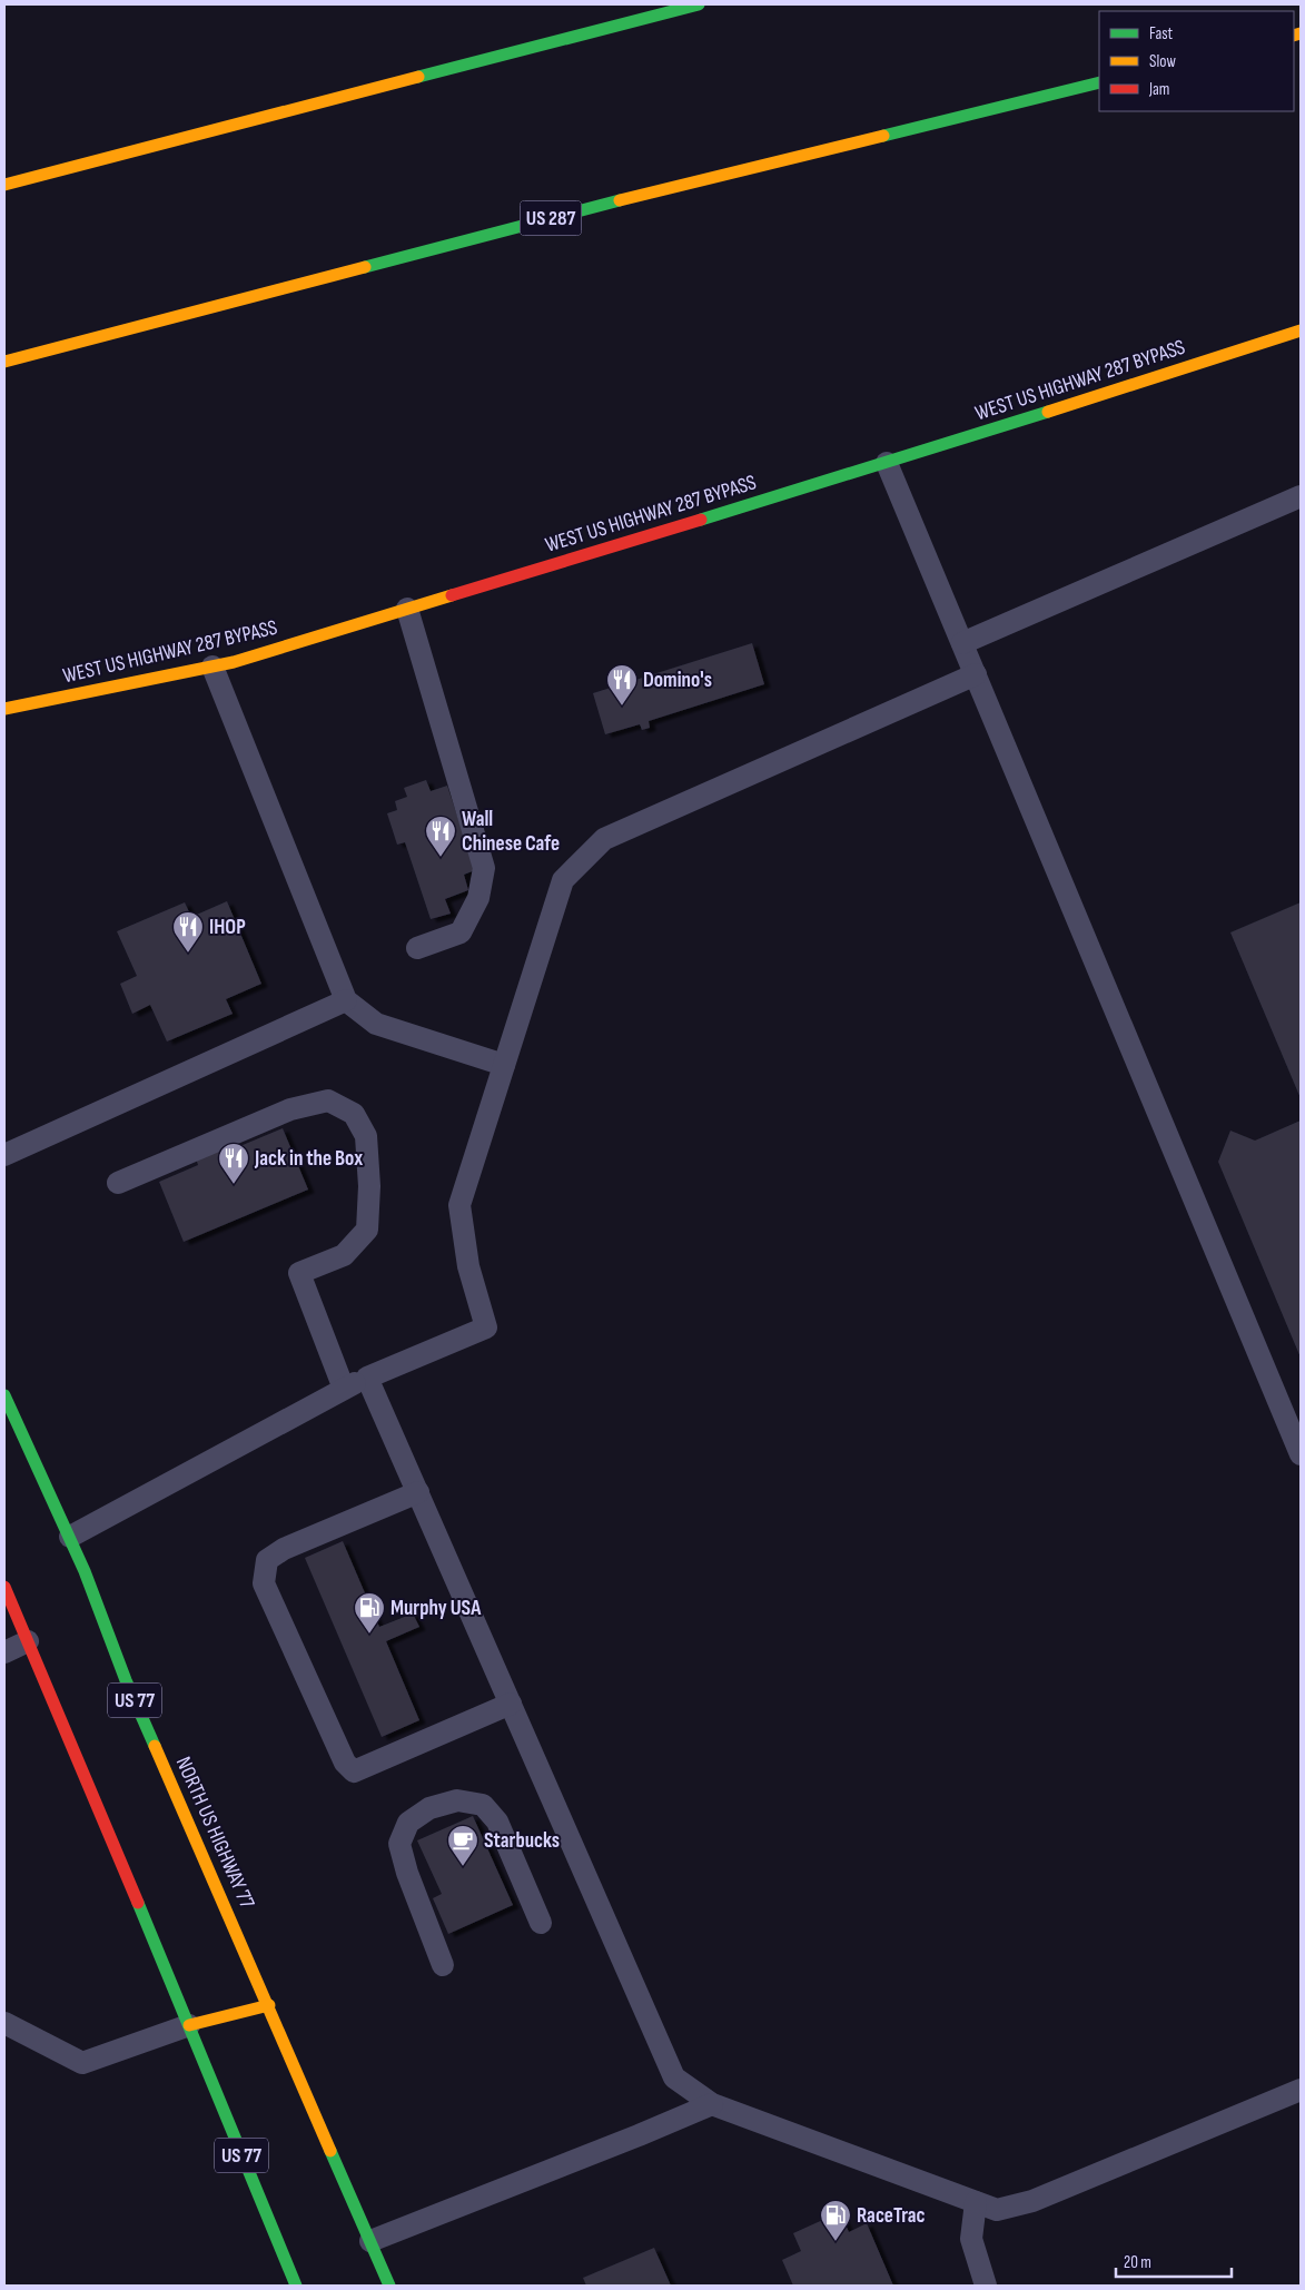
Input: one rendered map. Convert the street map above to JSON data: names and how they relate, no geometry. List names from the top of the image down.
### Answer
{
  "streets": {
    "main road": [
      "US 287",
      "WEST US HIGHWAY 287 BYPASS",
      "US 77",
      "NORTH US HIGHWAY 77"
    ]
  },
  "places": {
    "restaurant": [
      "Domino's",
      "Wall Chinese Cafe",
      "IHOP",
      "Jack in the Box"
    ],
    "fuel station": ["Murphy USA", "RaceTrac"],
    "cafe": ["Starbucks"]
  },
  "legend": ["Fast", "Slow", "Jam"],
  "scale_bar": "20 m"
}
